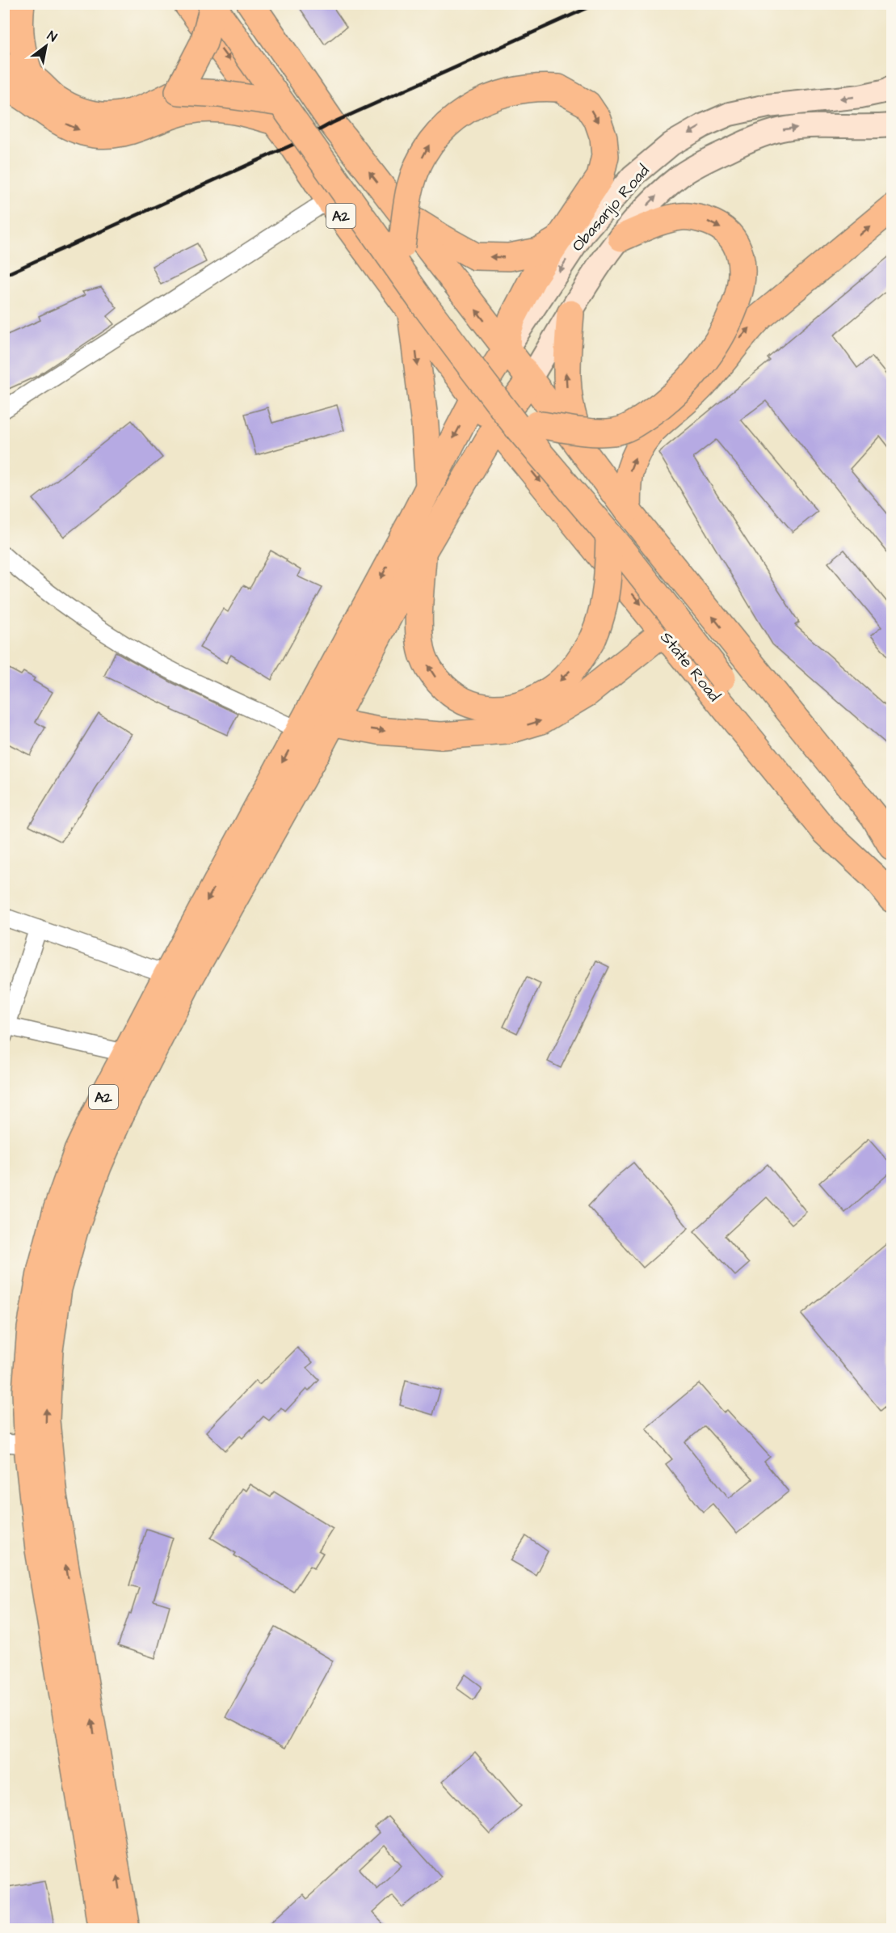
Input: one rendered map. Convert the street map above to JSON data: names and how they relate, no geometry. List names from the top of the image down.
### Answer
{
  "streets": {
    "main road": ["Obasanjo Road", "A2", "State Road"]
  },
  "crossings": [
    ["Obasanjo Road", "A2"],
    ["A2", "State Road"]
  ],
  "north": "top right"
}
